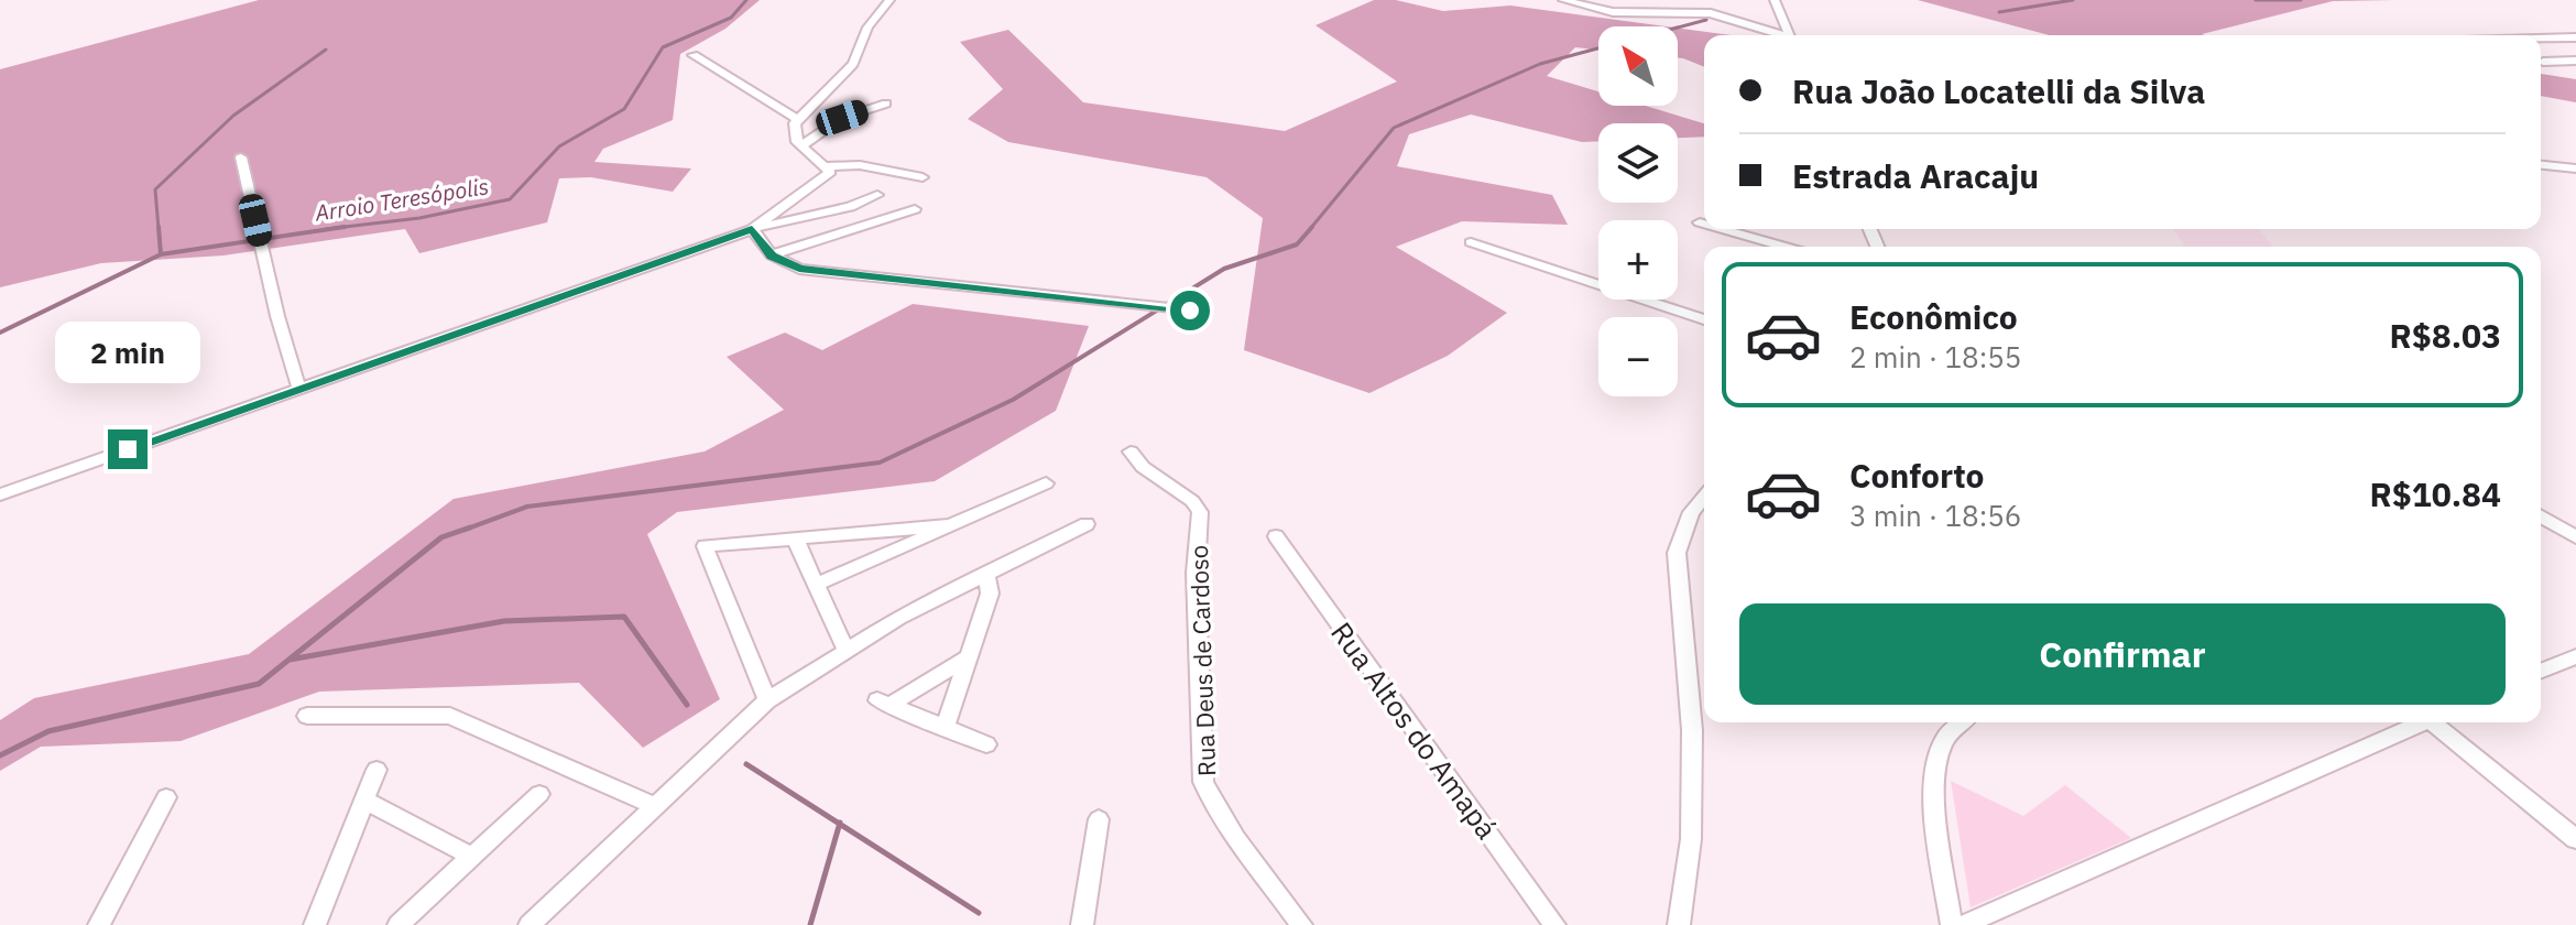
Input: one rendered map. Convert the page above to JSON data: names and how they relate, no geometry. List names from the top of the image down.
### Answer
{
  "streets": {
    "street": ["Rua Deus de Cardoso", "Rua Altos do Amapá"]
  },
  "water": ["Arroio Teresópolis"],
  "north": "top left",
  "page": {
    "map_buttons": ["+", "−"],
    "banner": ["Rua João Locatelli da Silva", "Estrada Aracaju"],
    "list": [
      {
        "name": "Econômico",
        "note": "2 min · 18:55",
        "value": "R$8.03"
      },
      {
        "name": "Conforto",
        "note": "3 min · 18:56",
        "value": "R$10.84"
      }
    ],
    "bubble": "2 min",
    "buttons": "Confirmar"
  }
}
